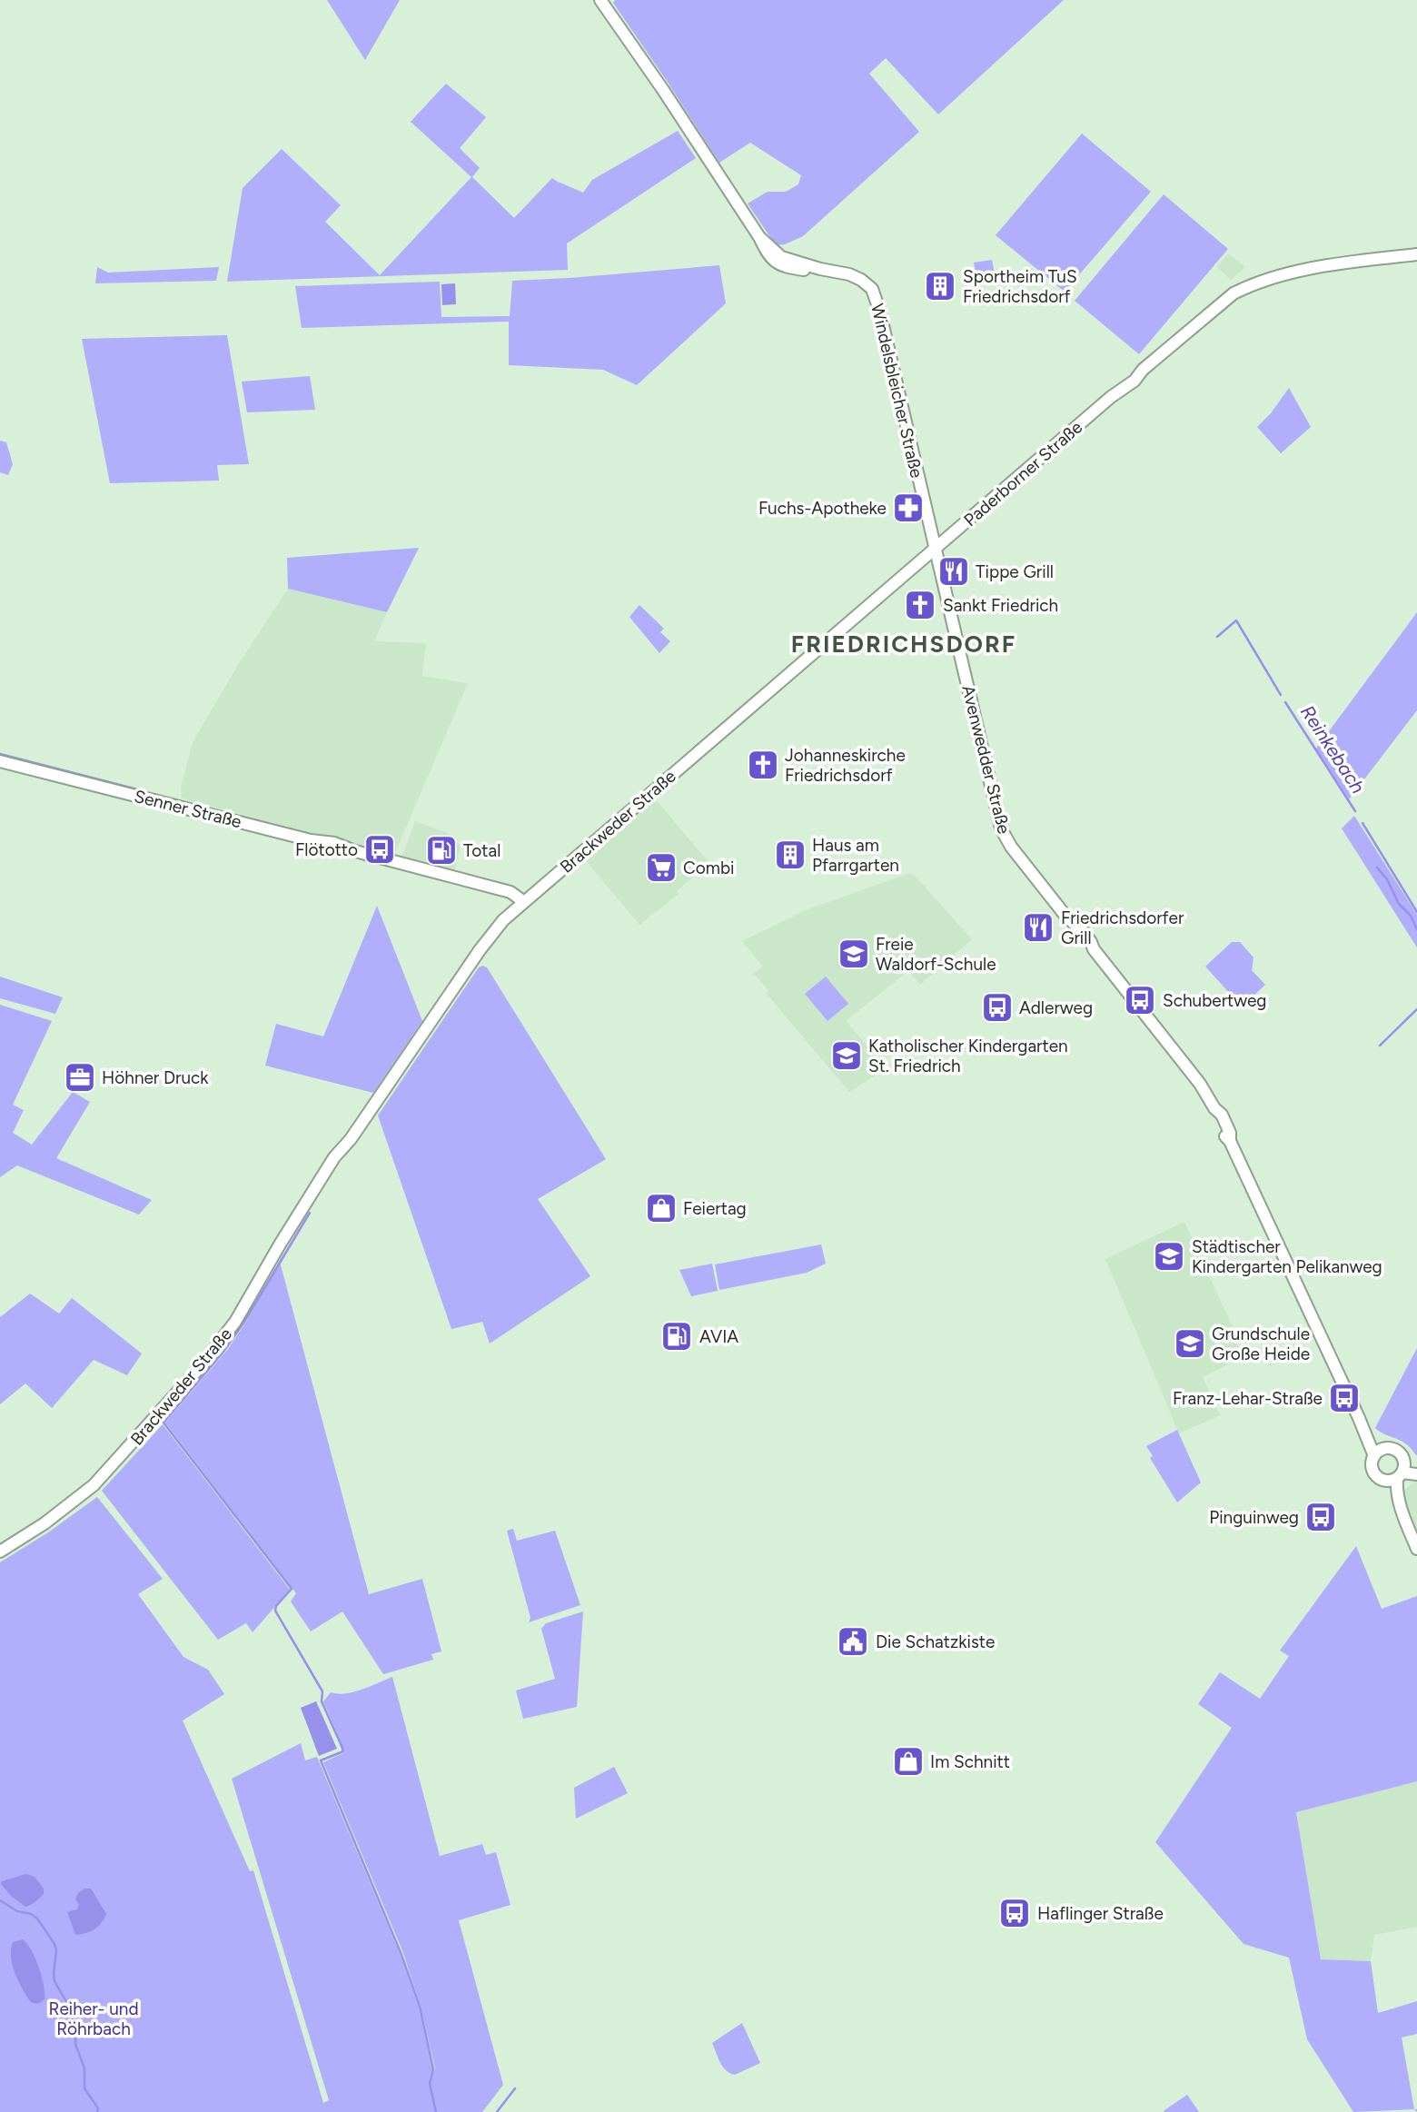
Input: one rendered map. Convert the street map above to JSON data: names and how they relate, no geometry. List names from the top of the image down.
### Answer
{
  "streets": {
    "main road": [
      "Windelsbleicher Straße",
      "Paderborner Straße",
      "Avenwedder Straße",
      "Senner Straße",
      "Brackweder Straße"
    ]
  },
  "crossings": [
    ["Windelsbleicher Straße", "Paderborner Straße"],
    ["Windelsbleicher Straße", "Avenwedder Straße"],
    ["Windelsbleicher Straße", "Brackweder Straße"],
    ["Paderborner Straße", "Avenwedder Straße"],
    ["Paderborner Straße", "Brackweder Straße"],
    ["Avenwedder Straße", "Brackweder Straße"],
    ["Senner Straße", "Brackweder Straße"]
  ],
  "districts": ["FRIEDRICHSDORF"],
  "water": ["Reinkebach"],
  "parks": ["Reiher- und Röhrbach"],
  "places": {
    "building": ["Sportheim TuS Friedrichsdorf", "Haus am Pfarrgarten"],
    "pharmacy": ["Fuchs-Apotheke"],
    "restaurant": ["Tippe Grill", "Friedrichsdorfer Grill"],
    "church": ["Sankt Friedrich", "Johanneskirche Friedrichsdorf"],
    "bus stop": [
      "Flötotto",
      "Schubertweg",
      "Adlerweg",
      "Franz-Lehar-Straße",
      "Pinguinweg",
      "Haflinger Straße"
    ],
    "fuel station": ["Total", "AVIA"],
    "supermarket": ["Combi"],
    "school or university": [
      "Freie Waldorf-Schule",
      "Katholischer Kindergarten St. Friedrich",
      "Städtischer Kindergarten Pelikanweg",
      "Grundschule Große Heide"
    ],
    "office": ["Höhner Druck"],
    "shop": ["Feiertag", "Im Schnitt"],
    "public building": ["Die Schatzkiste"]
  }
}
